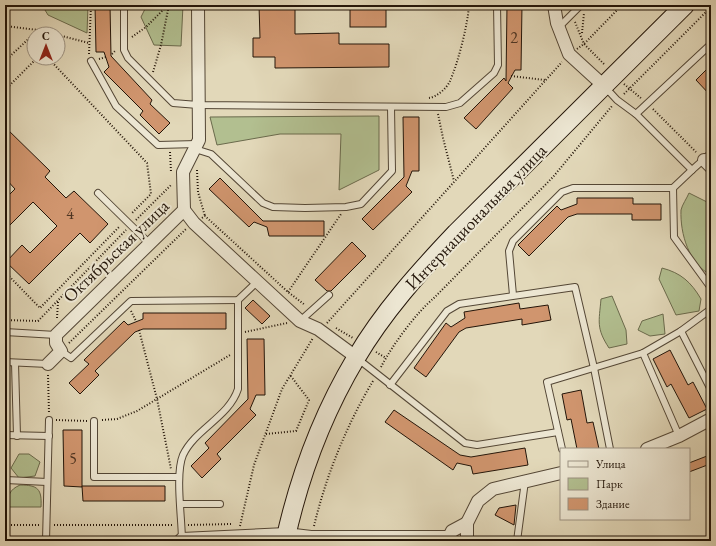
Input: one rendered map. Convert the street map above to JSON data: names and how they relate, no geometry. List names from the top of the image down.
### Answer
{
  "streets": {
    "main road": ["Интернациональная улица"],
    "street": ["Октябрьская улица"]
  },
  "house_numbers": ["2", "4", "5"],
  "legend": ["Улица", "Парк", "Здание"],
  "north": "top"
}
